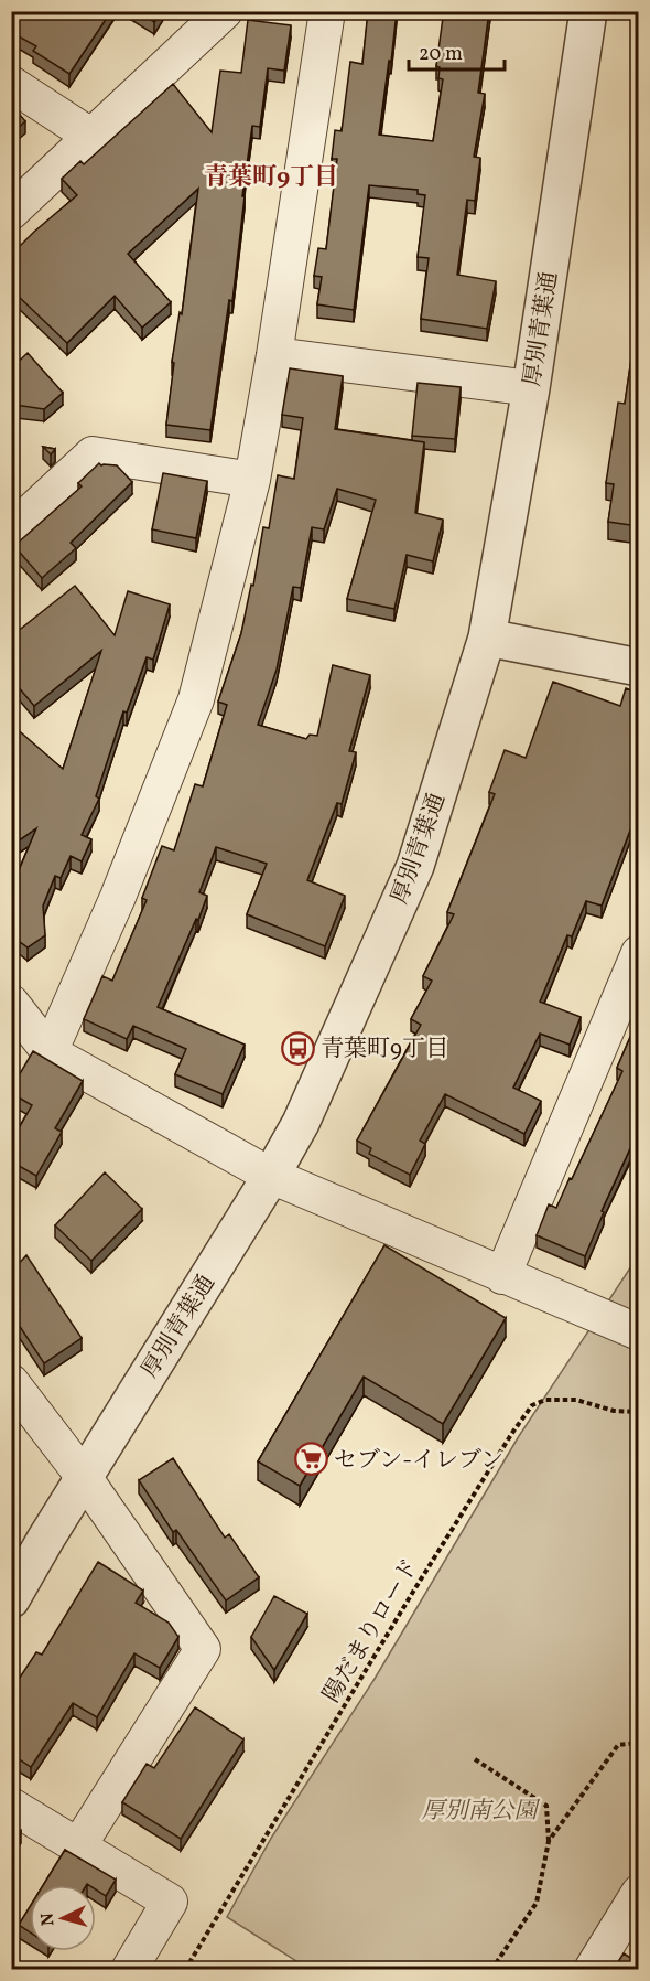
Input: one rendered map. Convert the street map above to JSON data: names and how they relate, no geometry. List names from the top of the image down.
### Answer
{
  "streets": {
    "street": ["厚別青葉通"],
    "path": ["陽だまりロード"]
  },
  "districts": ["青葉町9丁目"],
  "parks": ["厚別南公園"],
  "places": {
    "bus stop": ["青葉町9丁目"],
    "supermarket": ["セブン-イレブン"]
  },
  "scale_bar": "20 m",
  "north": "left"
}
